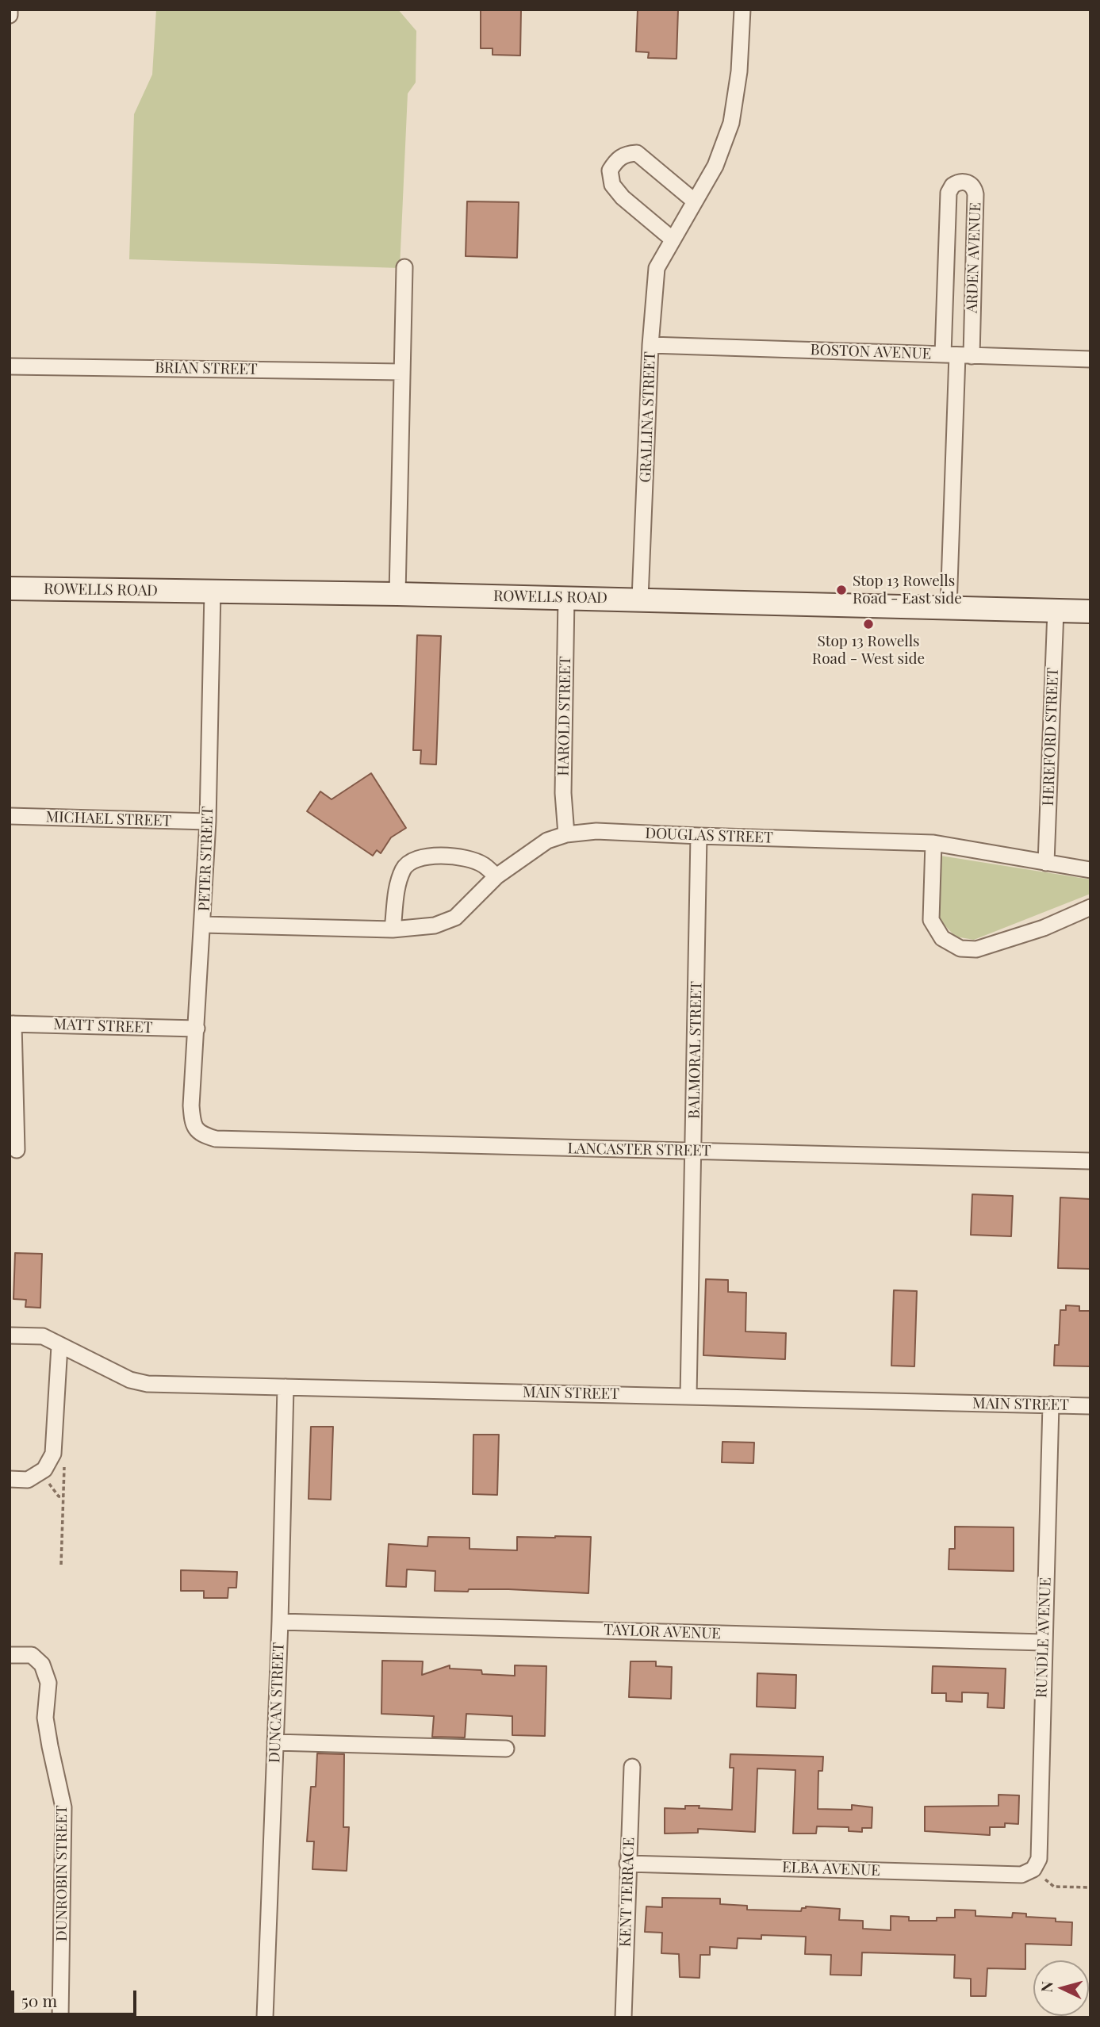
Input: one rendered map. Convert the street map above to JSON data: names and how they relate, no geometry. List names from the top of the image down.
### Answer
{
  "streets": {
    "main road": ["ROWELLS ROAD"],
    "street": [
      "ARDEN AVENUE",
      "BOSTON AVENUE",
      "BRIAN STREET",
      "GRALLINA STREET",
      "HAROLD STREET",
      "HEREFORD STREET",
      "MICHAEL STREET",
      "DOUGLAS STREET",
      "PETER STREET",
      "MATT STREET",
      "BALMORAL STREET",
      "LANCASTER STREET",
      "MAIN STREET",
      "TAYLOR AVENUE",
      "RUNDLE AVENUE",
      "DUNCAN STREET",
      "ELBA AVENUE",
      "DUNROBIN STREET",
      "KENT TERRACE"
    ]
  },
  "crossings": [
    ["ARDEN AVENUE", "BOSTON AVENUE"],
    ["ARDEN AVENUE", "ROWELLS ROAD"],
    ["BOSTON AVENUE", "GRALLINA STREET"],
    ["GRALLINA STREET", "ROWELLS ROAD"],
    ["ROWELLS ROAD", "HAROLD STREET"],
    ["ROWELLS ROAD", "HEREFORD STREET"],
    ["ROWELLS ROAD", "PETER STREET"],
    ["HAROLD STREET", "DOUGLAS STREET"],
    ["HEREFORD STREET", "DOUGLAS STREET"],
    ["MICHAEL STREET", "PETER STREET"],
    ["DOUGLAS STREET", "PETER STREET"],
    ["DOUGLAS STREET", "BALMORAL STREET"],
    ["PETER STREET", "MATT STREET"],
    ["PETER STREET", "LANCASTER STREET"],
    ["BALMORAL STREET", "LANCASTER STREET"],
    ["BALMORAL STREET", "MAIN STREET"],
    ["MAIN STREET", "RUNDLE AVENUE"],
    ["MAIN STREET", "DUNCAN STREET"],
    ["TAYLOR AVENUE", "RUNDLE AVENUE"],
    ["TAYLOR AVENUE", "DUNCAN STREET"],
    ["RUNDLE AVENUE", "ELBA AVENUE"],
    ["ELBA AVENUE", "KENT TERRACE"]
  ],
  "places": ["Stop 13 Rowells Road - East side", "Stop 13 Rowells Road - West side"],
  "scale_bar": "50 m",
  "north": "left"
}
